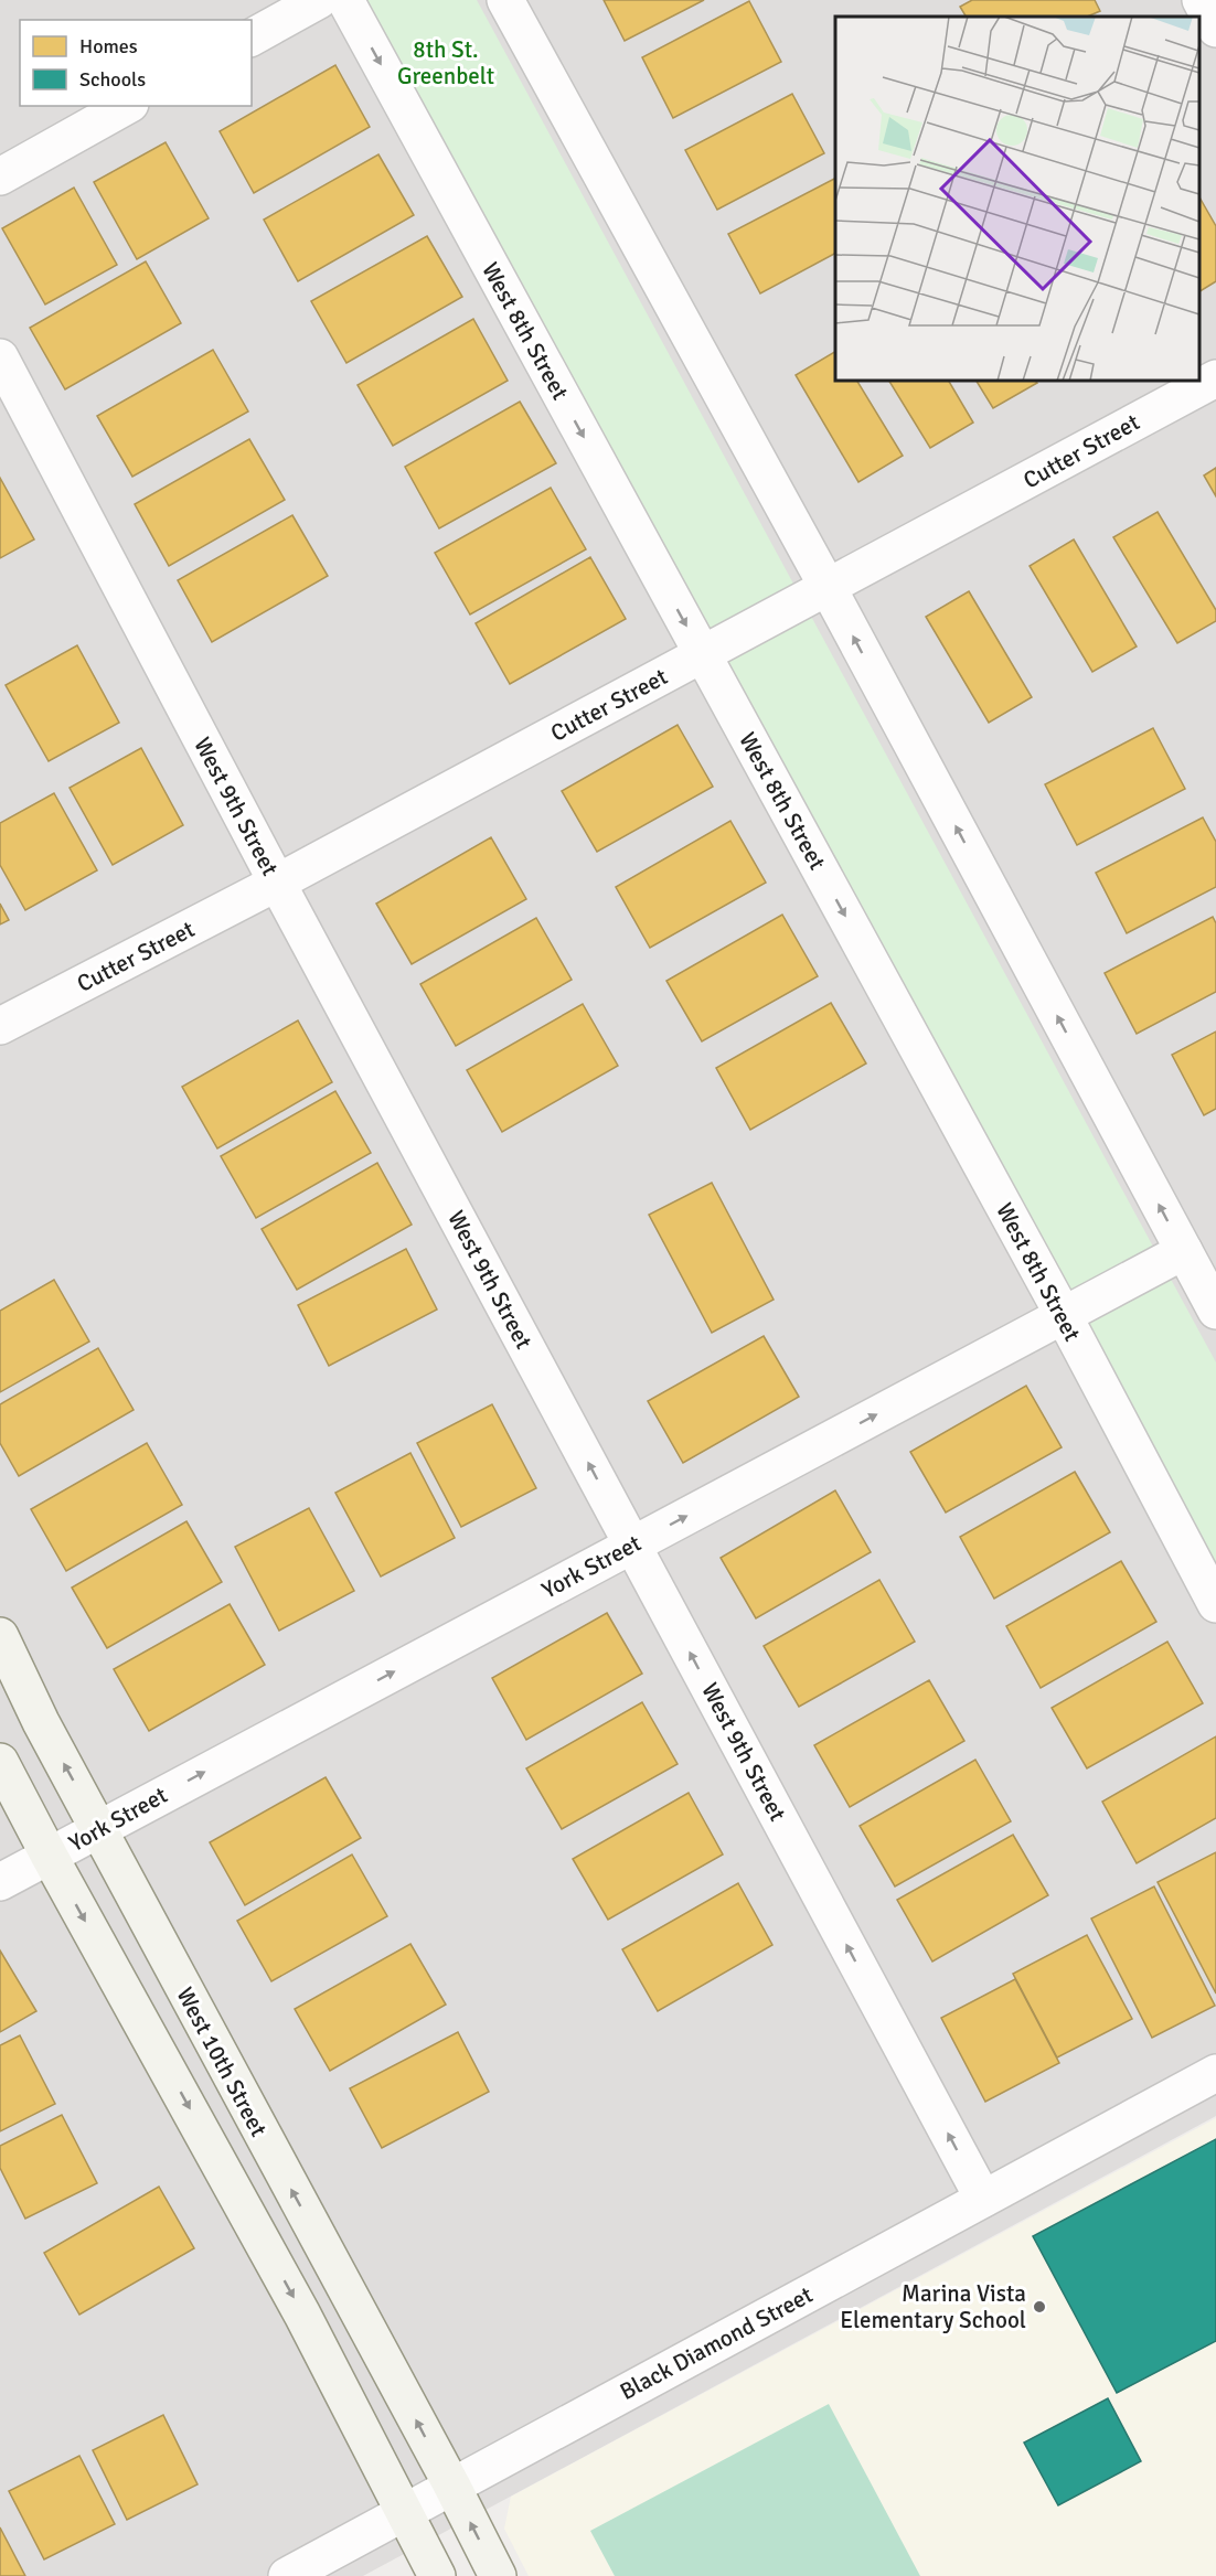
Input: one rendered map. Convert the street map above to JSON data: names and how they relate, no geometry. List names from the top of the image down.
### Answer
{
  "streets": {
    "main road": ["West 10th Street"],
    "street": [
      "West 8th Street",
      "Cutter Street",
      "West 9th Street",
      "York Street",
      "Black Diamond Street"
    ]
  },
  "crossings": [
    ["West 8th Street", "Cutter Street"],
    ["West 8th Street", "York Street"],
    ["Cutter Street", "West 9th Street"],
    ["West 9th Street", "York Street"],
    ["West 9th Street", "Black Diamond Street"],
    ["York Street", "West 10th Street"],
    ["West 10th Street", "Black Diamond Street"]
  ],
  "one_way": ["West 9th Street", "York Street"],
  "parks": ["8th St. Greenbelt"],
  "places": ["Marina Vista Elementary School"],
  "legend": ["Homes", "Schools"]
}
